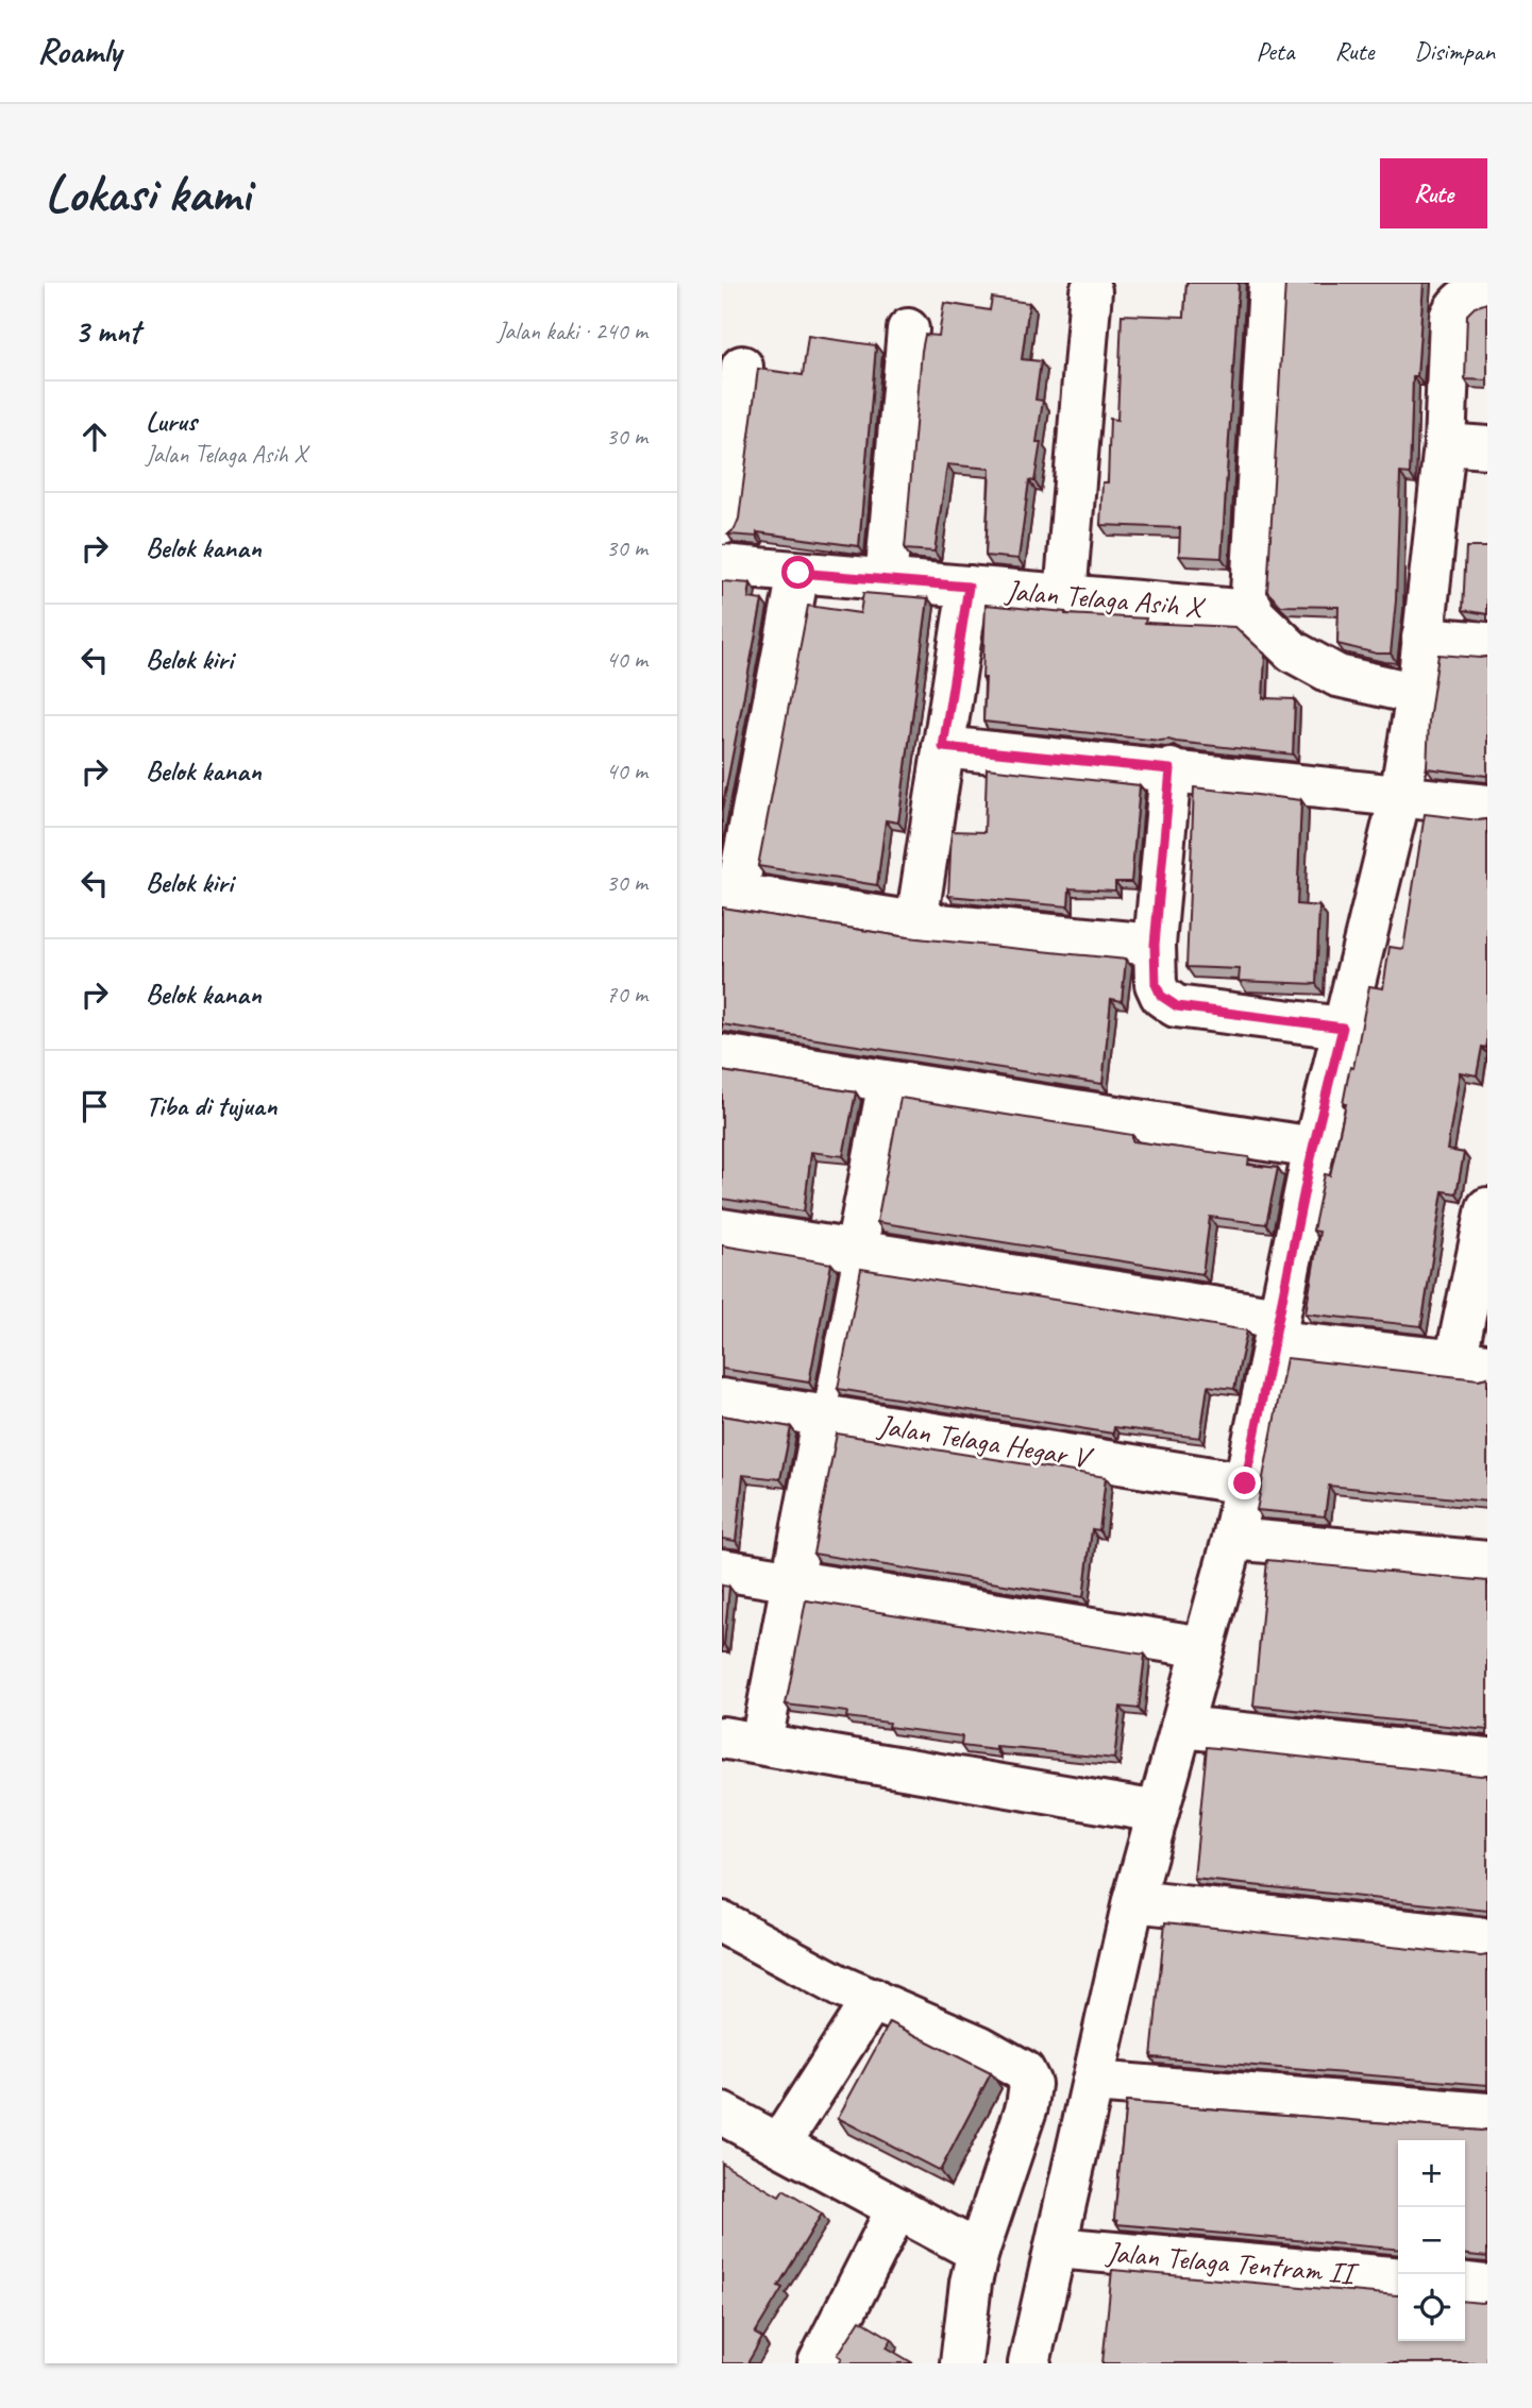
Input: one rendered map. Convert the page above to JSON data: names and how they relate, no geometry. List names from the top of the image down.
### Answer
{
  "streets": {
    "street": ["Jalan Telaga Asih X", "Jalan Telaga Hegar V", "Jalan Telaga Tentram II"]
  },
  "page": {
    "header": "Roamly",
    "nav": ["Peta", "Rute", "Disimpan"],
    "buttons": "Rute",
    "title": "Lokasi kami",
    "heading": ["3 mnt", "Jalan kaki · 240 m"],
    "list": [
      ["Lurus", "Jalan Telaga Asih X", "30 m"],
      ["Belok kanan", "30 m"],
      ["Belok kiri", "40 m"],
      ["Belok kanan", "40 m"],
      ["Belok kiri", "30 m"],
      ["Belok kanan", "70 m"],
      "Tiba di tujuan"
    ],
    "map_buttons": ["+", "−"]
  }
}
